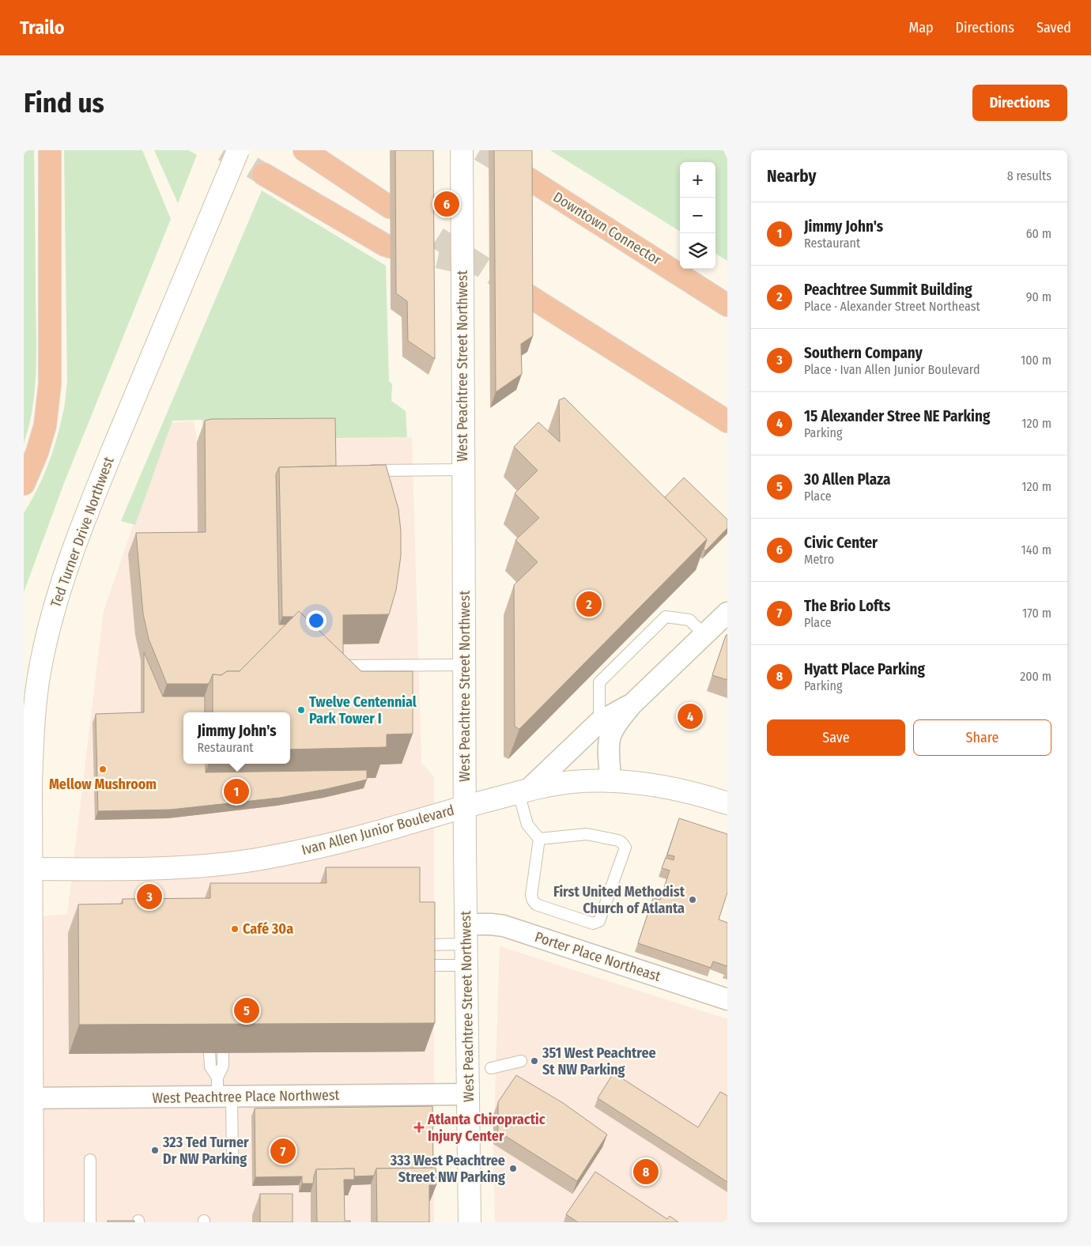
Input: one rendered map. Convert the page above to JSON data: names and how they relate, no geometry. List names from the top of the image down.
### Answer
{
  "streets": {
    "highway": ["Downtown Connector"],
    "street": [
      "West Peachtree Street Northwest",
      "Ted Turner Drive Northwest",
      "Ivan Allen Junior Boulevard",
      "Porter Place Northeast",
      "West Peachtree Place Northwest"
    ]
  },
  "crossings": [
    ["West Peachtree Street Northwest", "Ivan Allen Junior Boulevard"],
    ["West Peachtree Street Northwest", "Porter Place Northeast"],
    ["West Peachtree Street Northwest", "West Peachtree Place Northwest"],
    ["Ted Turner Drive Northwest", "Ivan Allen Junior Boulevard"],
    ["Ted Turner Drive Northwest", "West Peachtree Place Northwest"]
  ],
  "places": {
    "other": [
      "Twelve Centennial Park Tower I",
      "Mellow Mushroom",
      "First United Methodist Church of Atlanta",
      "Café 30a",
      "351 West Peachtree St NW Parking",
      "323 Ted Turner Dr NW Parking",
      "333 West Peachtree Street NW Parking"
    ],
    "health": ["Atlanta Chiropractic Injury Center"]
  },
  "page": {
    "header": "Trailo",
    "nav": ["Map", "Directions", "Saved"],
    "buttons": [
      "Directions",
      ["Save", "Share"]
    ],
    "title": "Find us",
    "heading": ["Nearby", "8 results"],
    "map_buttons": ["+", "−"],
    "pins": [
      "6",
      "2",
      "4",
      "1",
      "3",
      "5",
      "7",
      "8"
    ],
    "list": [
      {
        "mark": "1",
        "name": "Jimmy John's",
        "note": "Restaurant",
        "value": "60 m"
      },
      {
        "mark": "2",
        "name": "Peachtree Summit Building",
        "note": "Place · Alexander Street Northeast",
        "value": "90 m"
      },
      {
        "mark": "3",
        "name": "Southern Company",
        "note": "Place · Ivan Allen Junior Boulevard",
        "value": "100 m"
      },
      {
        "mark": "4",
        "name": "15 Alexander Stree NE Parking",
        "note": "Parking",
        "value": "120 m"
      },
      {
        "mark": "5",
        "name": "30 Allen Plaza",
        "note": "Place",
        "value": "120 m"
      },
      {
        "mark": "6",
        "name": "Civic Center",
        "note": "Metro",
        "value": "140 m"
      },
      {
        "mark": "7",
        "name": "The Brio Lofts",
        "note": "Place",
        "value": "170 m"
      },
      {
        "mark": "8",
        "name": "Hyatt Place Parking",
        "note": "Parking",
        "value": "200 m"
      }
    ],
    "popup": ["Jimmy John's", "Restaurant"]
  }
}
